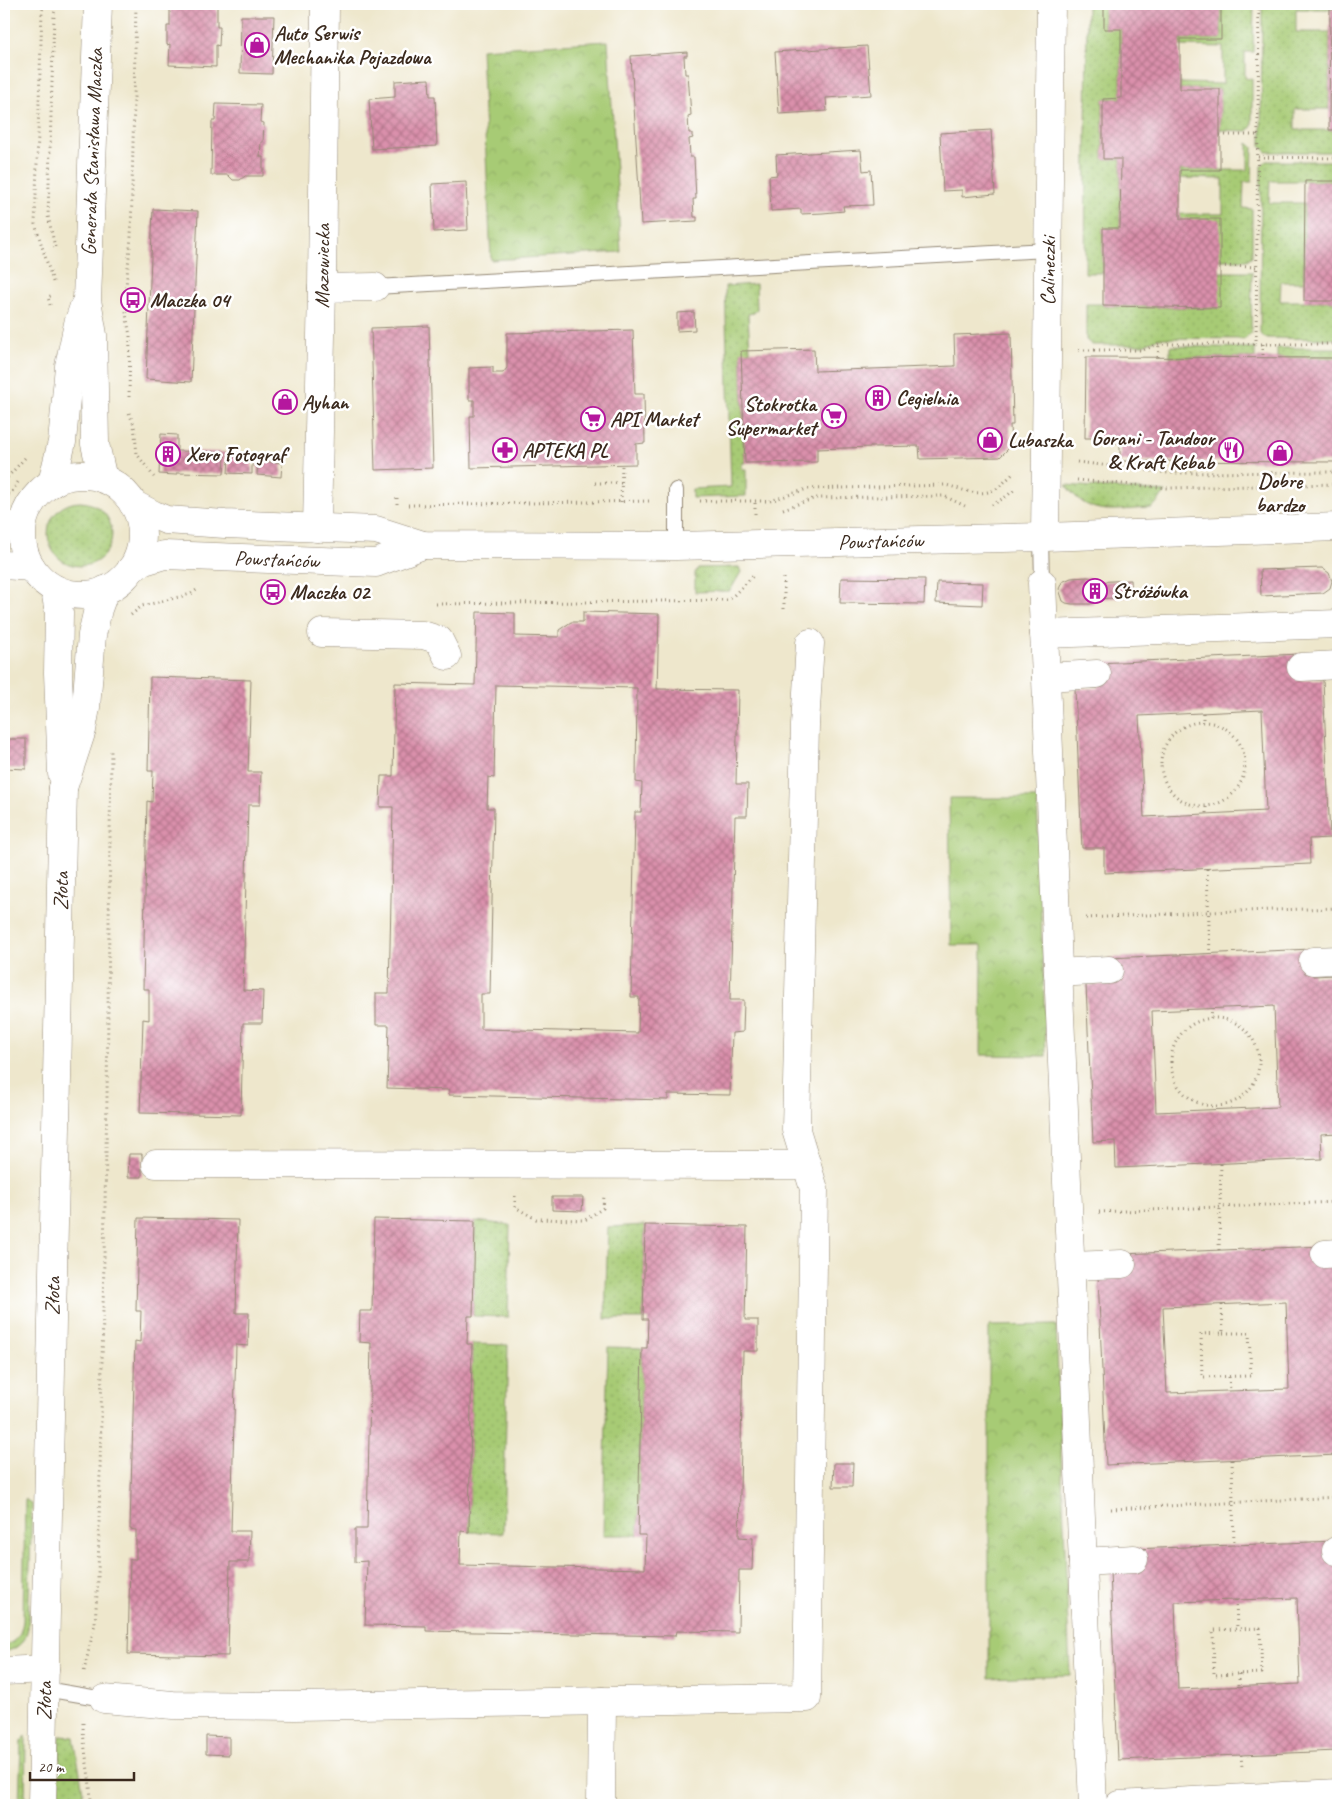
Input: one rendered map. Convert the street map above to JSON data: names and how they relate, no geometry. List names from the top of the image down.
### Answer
{
  "streets": {
    "street": [
      "Generała Stanisława Maczka",
      "Mazowiecka",
      "Calineczki",
      "Powstańców",
      "Złota"
    ]
  },
  "crossings": [
    ["Generała Stanisława Maczka", "Powstańców"],
    ["Generała Stanisława Maczka", "Złota"],
    ["Mazowiecka", "Powstańców"],
    ["Calineczki", "Powstańców"],
    ["Powstańców", "Złota"]
  ],
  "places": {
    "shop": [
      "Auto Serwis Mechanika Pojazdowa",
      "Ayhan",
      "Lubaszka",
      "Dobre bardzo"
    ],
    "bus stop": ["Maczka 04", "Maczka 02"],
    "building": ["Cegielnia", "Xero Fotograf", "Stróżówka"],
    "supermarket": ["Stokrotka Supermarket", "API Market"],
    "pharmacy": ["APTEKA PL"],
    "restaurant": ["Gorani - Tandoor & Kraft Kebab"]
  },
  "scale_bar": "20 m"
}
